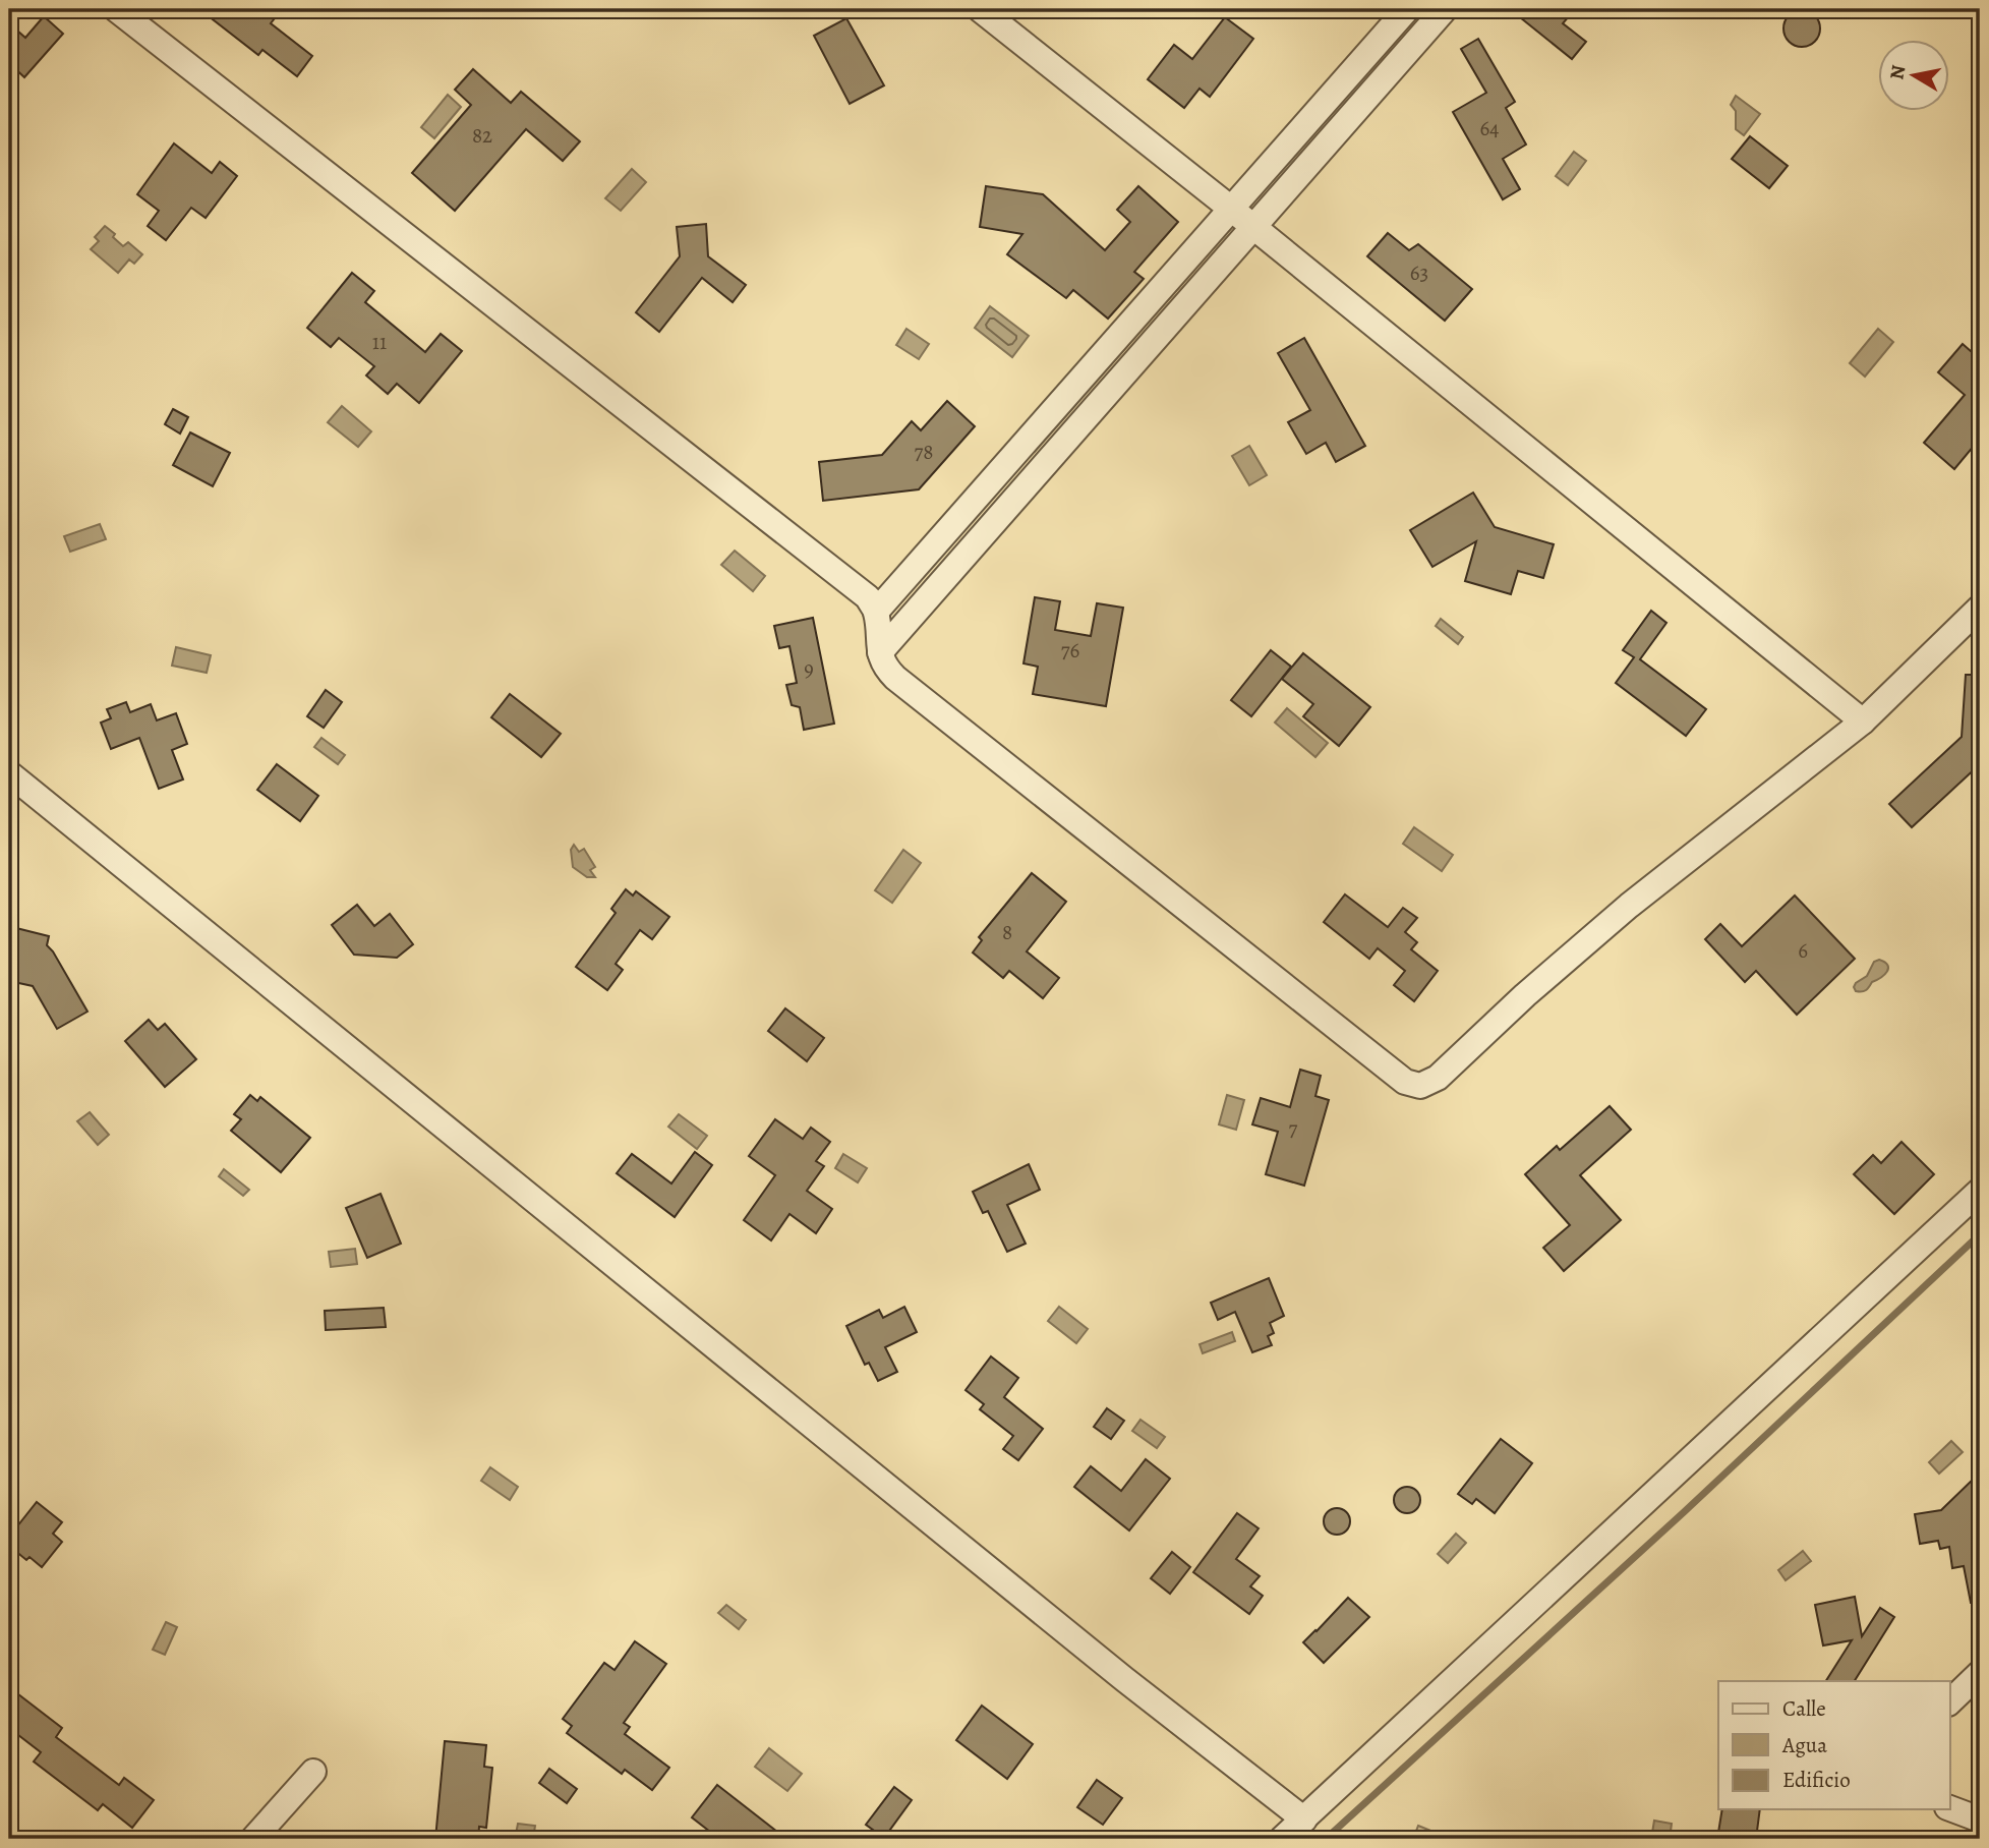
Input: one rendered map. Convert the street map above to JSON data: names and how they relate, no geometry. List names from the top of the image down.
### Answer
{
  "house_numbers": [
    "64",
    "82",
    "63",
    "11",
    "78",
    "76",
    "9",
    "8",
    "6",
    "7"
  ],
  "legend": ["Calle", "Agua", "Edificio"],
  "north": "left"
}
